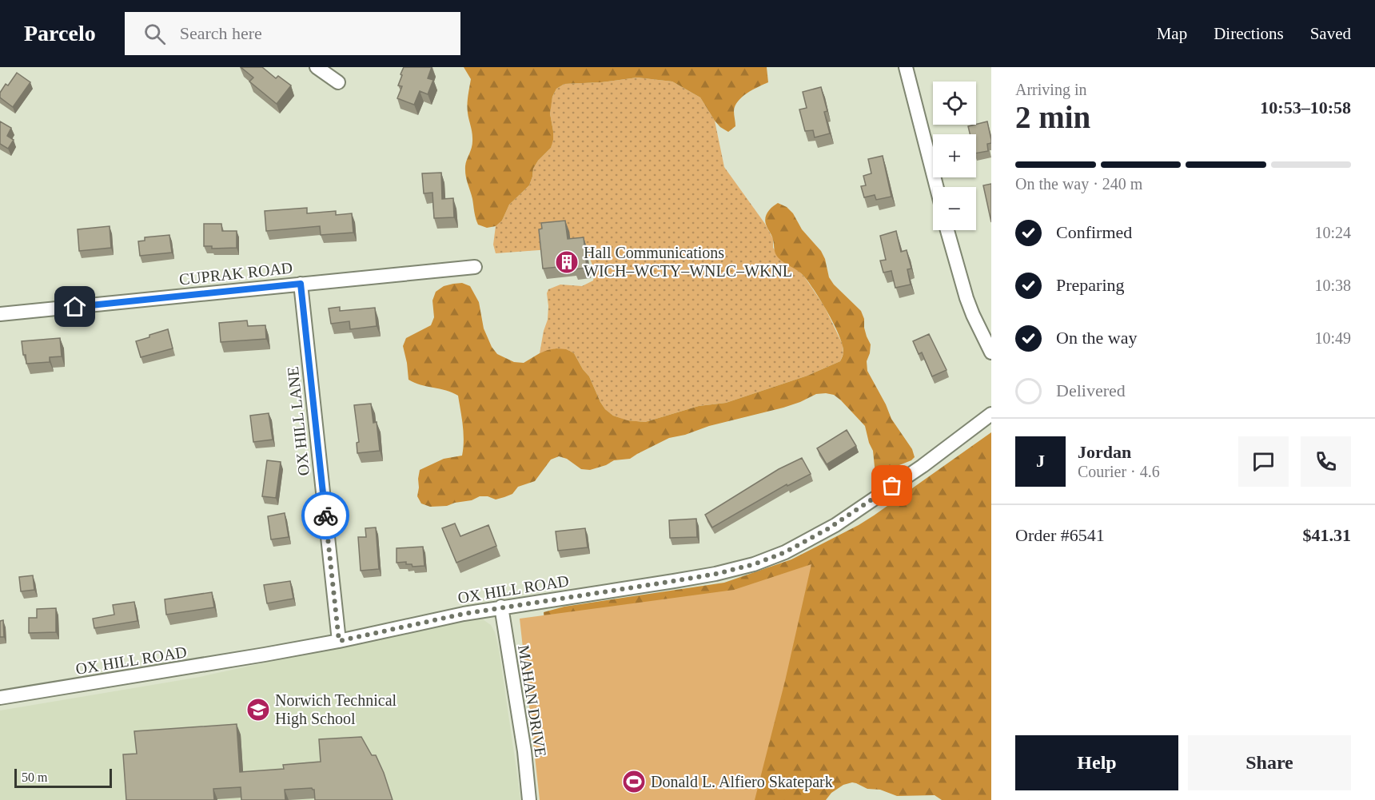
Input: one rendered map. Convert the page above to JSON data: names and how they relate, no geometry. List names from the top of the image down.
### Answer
{
  "streets": {
    "street": [
      "CUPRAK ROAD",
      "OX HILL LANE",
      "OX HILL ROAD",
      "MAHAN DRIVE"
    ]
  },
  "crossings": [
    ["CUPRAK ROAD", "OX HILL LANE"],
    ["OX HILL LANE", "OX HILL ROAD"],
    ["OX HILL ROAD", "MAHAN DRIVE"]
  ],
  "places": {
    "building": ["Hall Communications WICH–WCTY–WNLC–WKNL"],
    "school or university": ["Norwich Technical High School"],
    "sports": ["Donald L. Alfiero Skatepark"]
  },
  "scale_bar": "50 m",
  "page": {
    "header": "Parcelo",
    "search": "Search here",
    "nav": ["Map", "Directions", "Saved"],
    "heading": ["2 min", "Arriving in", "10:53–10:58"],
    "panel": [
      "Jordan",
      "Courier · 4.6",
      "Order #6541",
      "$41.31"
    ],
    "map_buttons": ["+", "−"],
    "bar": "On the way · 240 m",
    "list": [
      ["Confirmed", "10:24"],
      ["Preparing", "10:38"],
      ["On the way", "10:49"],
      "Delivered"
    ],
    "round": "J",
    "buttons": ["Help", "Share"],
    "scale": "50 m"
  }
}
